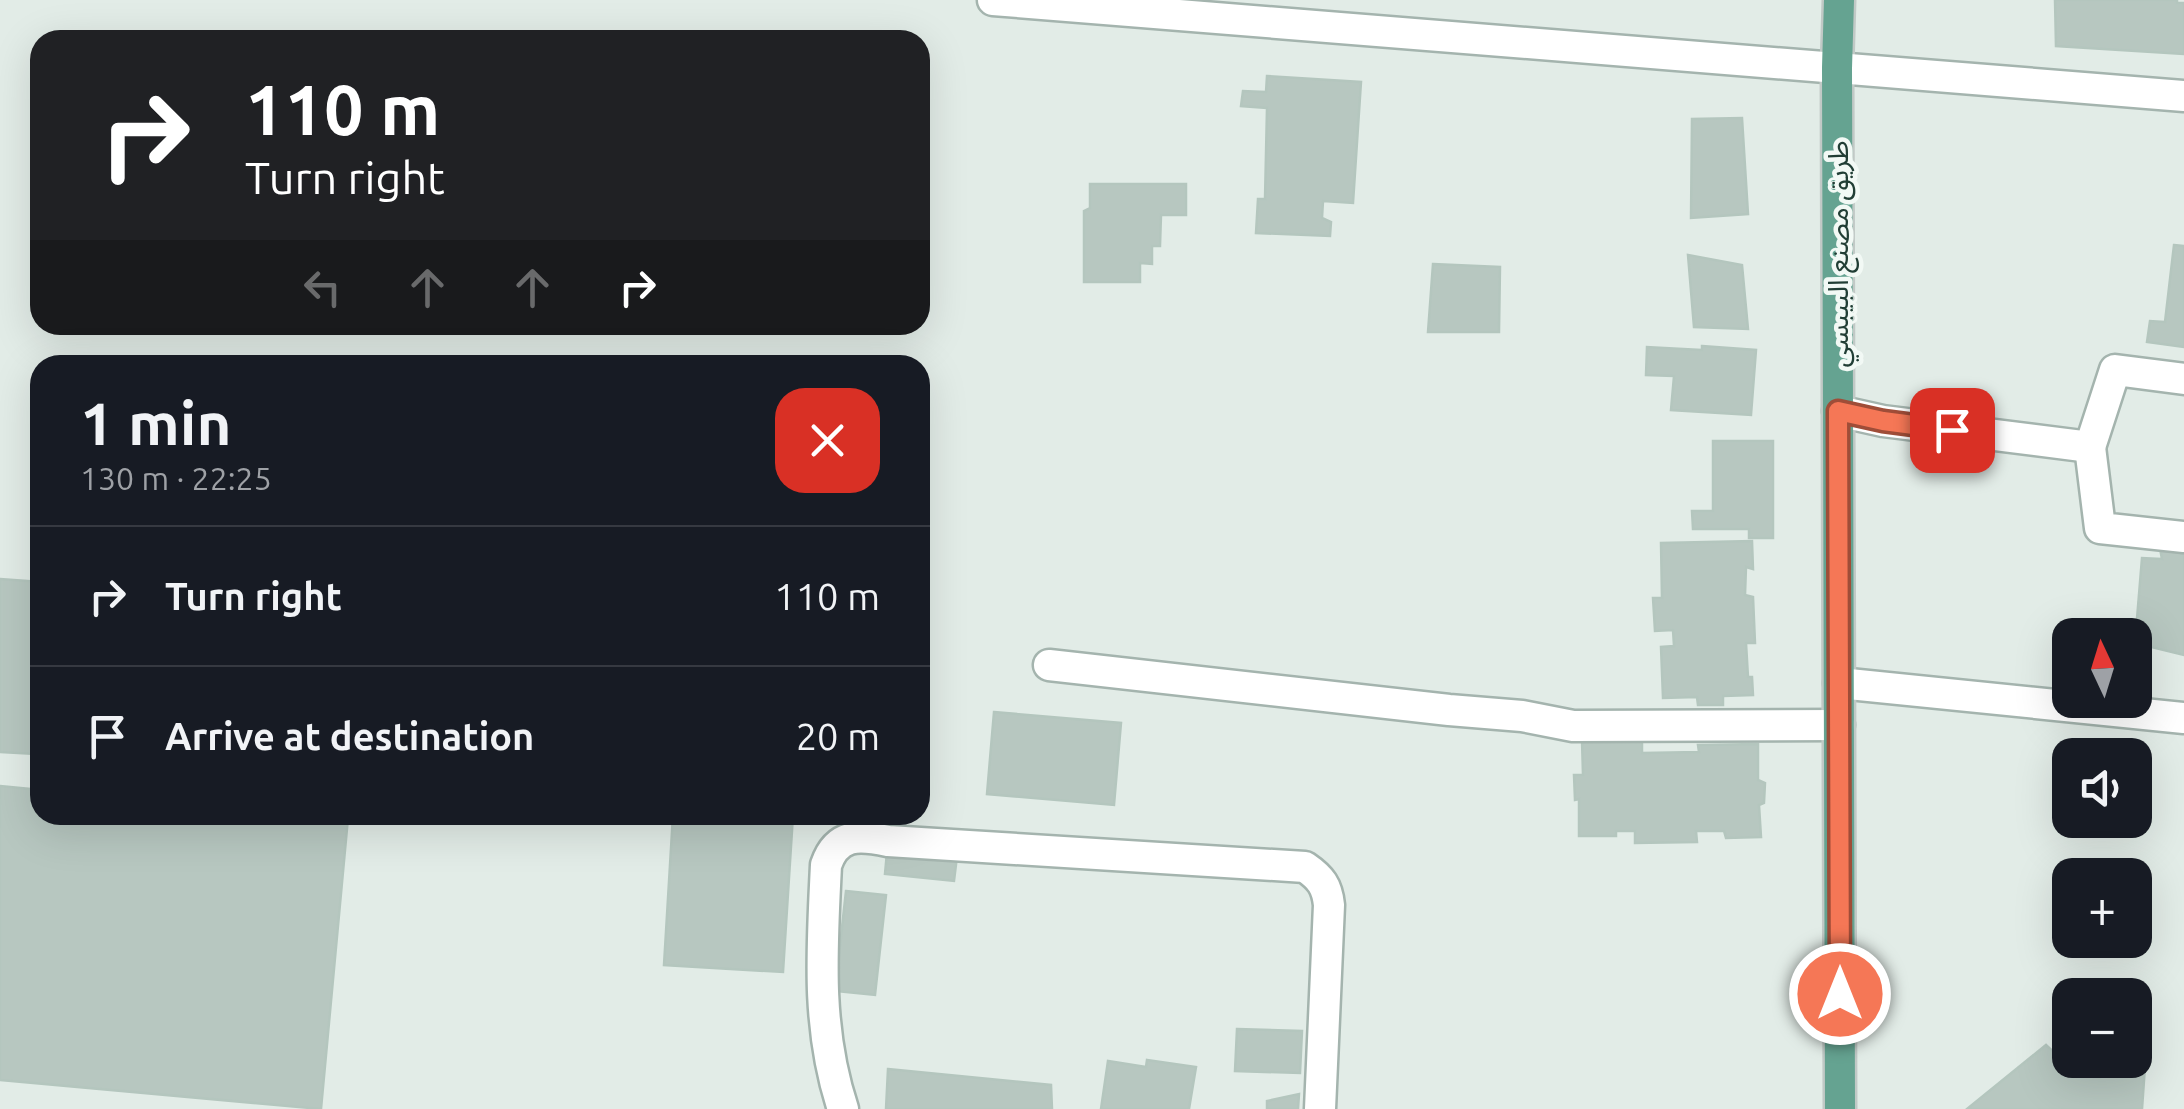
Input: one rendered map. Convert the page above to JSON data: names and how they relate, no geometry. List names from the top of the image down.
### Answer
{
  "streets": {
    "main road": ["طريق مصنع البيبسي"]
  },
  "north": "top",
  "page": {
    "turn": ["110 m", "Turn right"],
    "heading": ["1 min", "130 m · 22:25"],
    "list": [
      {
        "name": "Turn right",
        "value": "110 m"
      },
      {
        "name": "Arrive at destination",
        "value": "20 m"
      }
    ],
    "map_buttons": ["+", "−"]
  }
}
